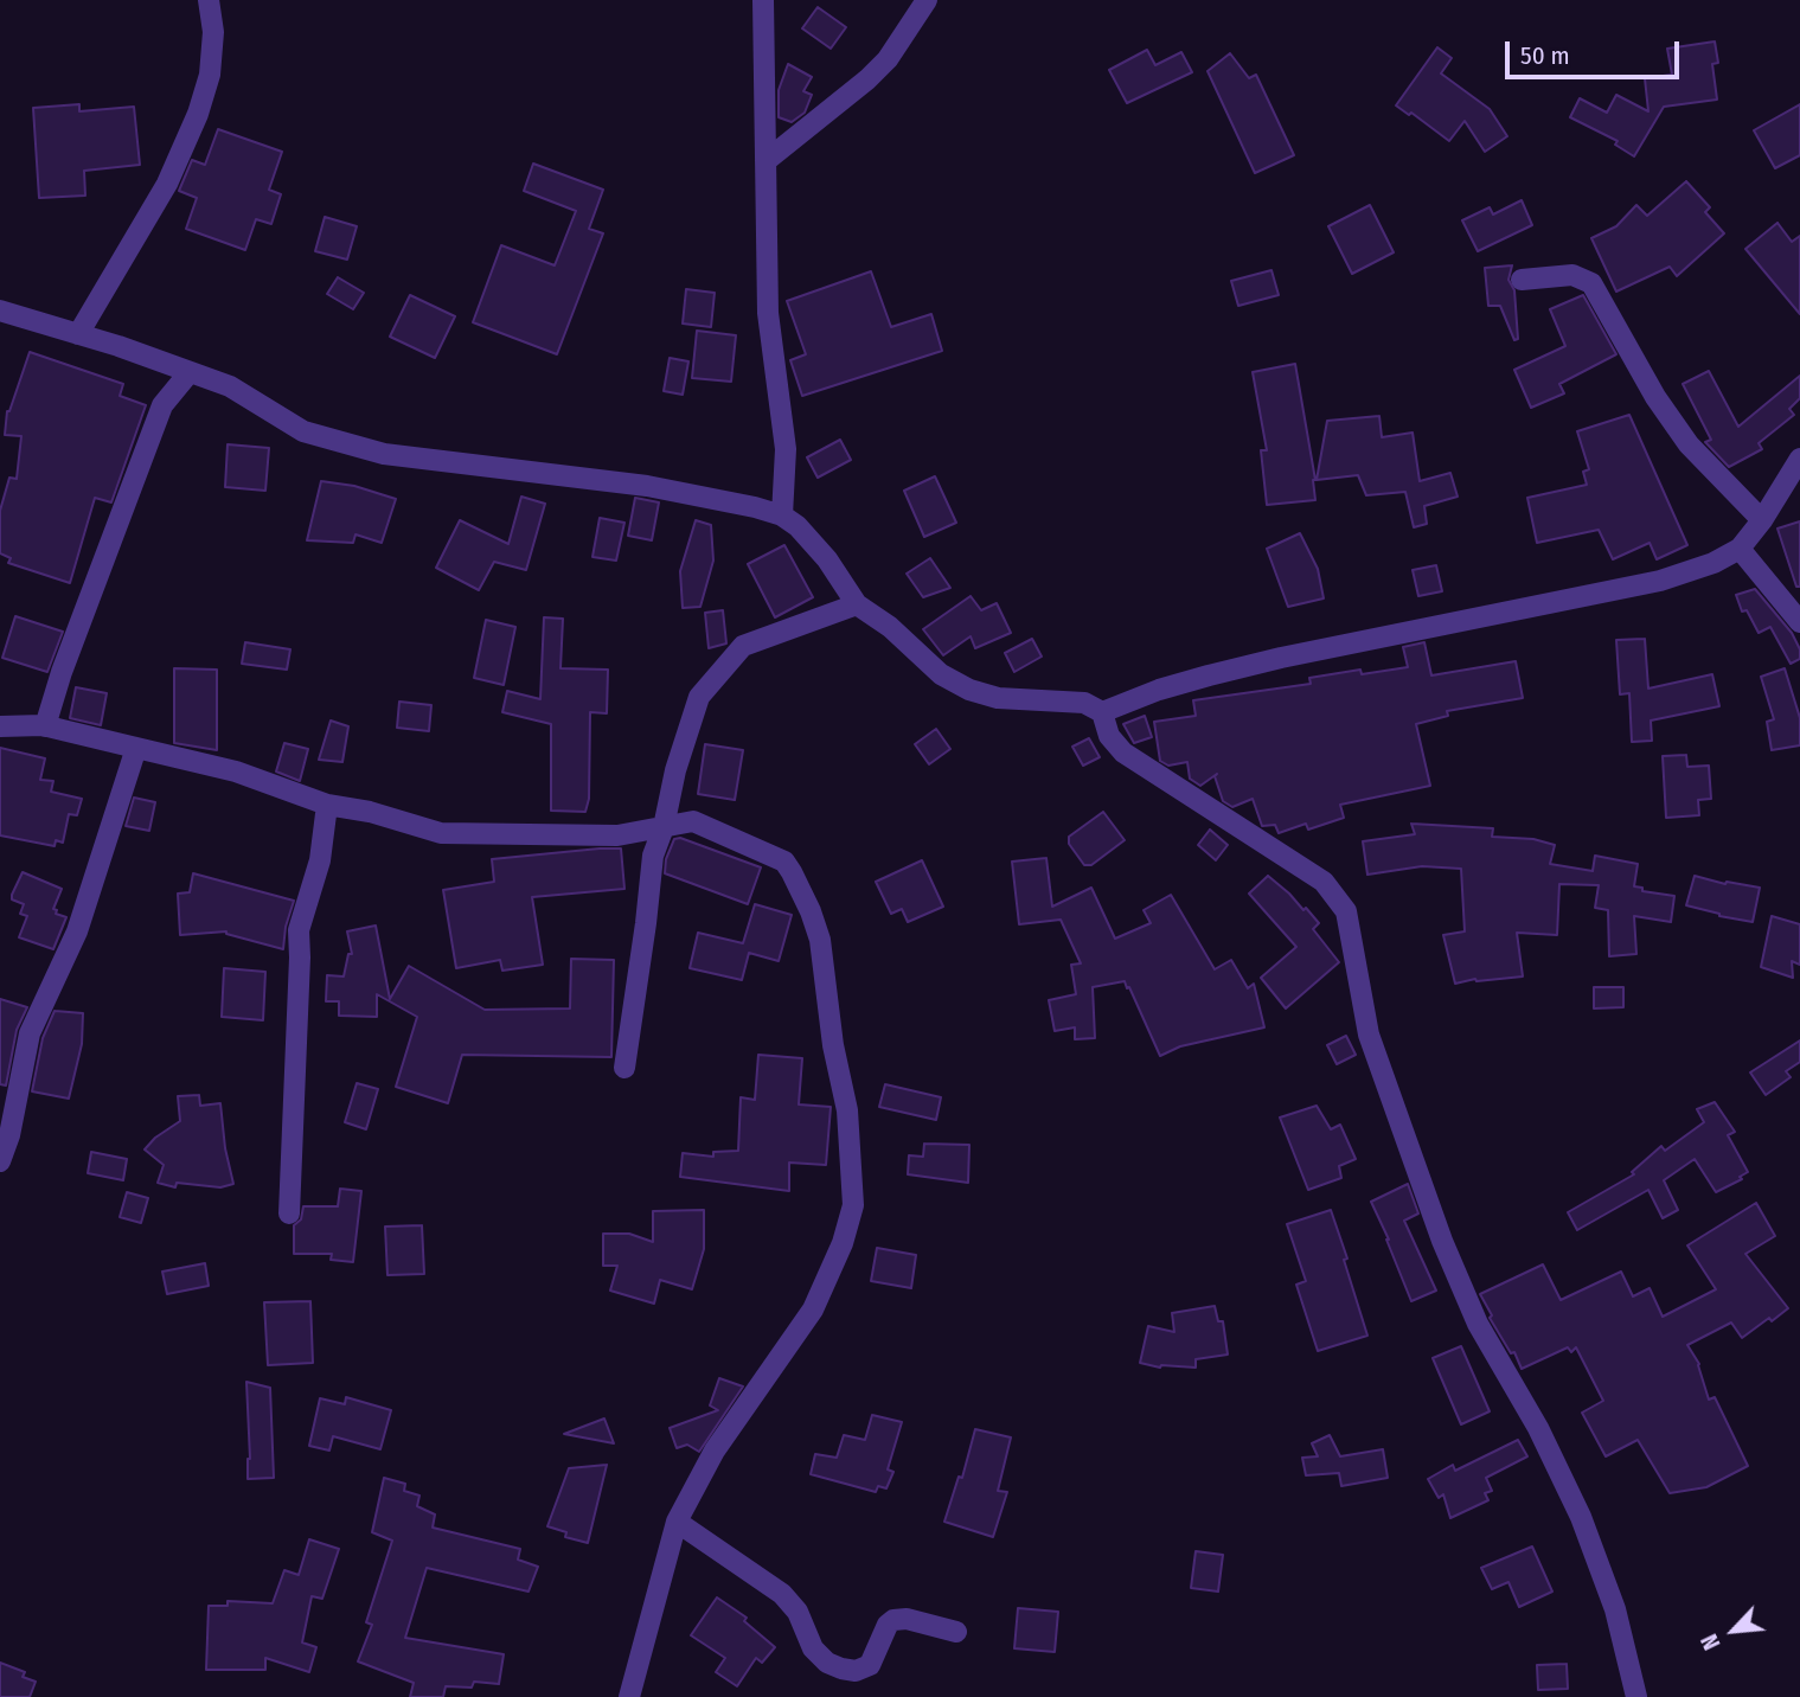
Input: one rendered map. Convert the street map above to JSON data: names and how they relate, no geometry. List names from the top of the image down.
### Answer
{
  "scale_bar": "50 m",
  "north": "bottom left"
}
